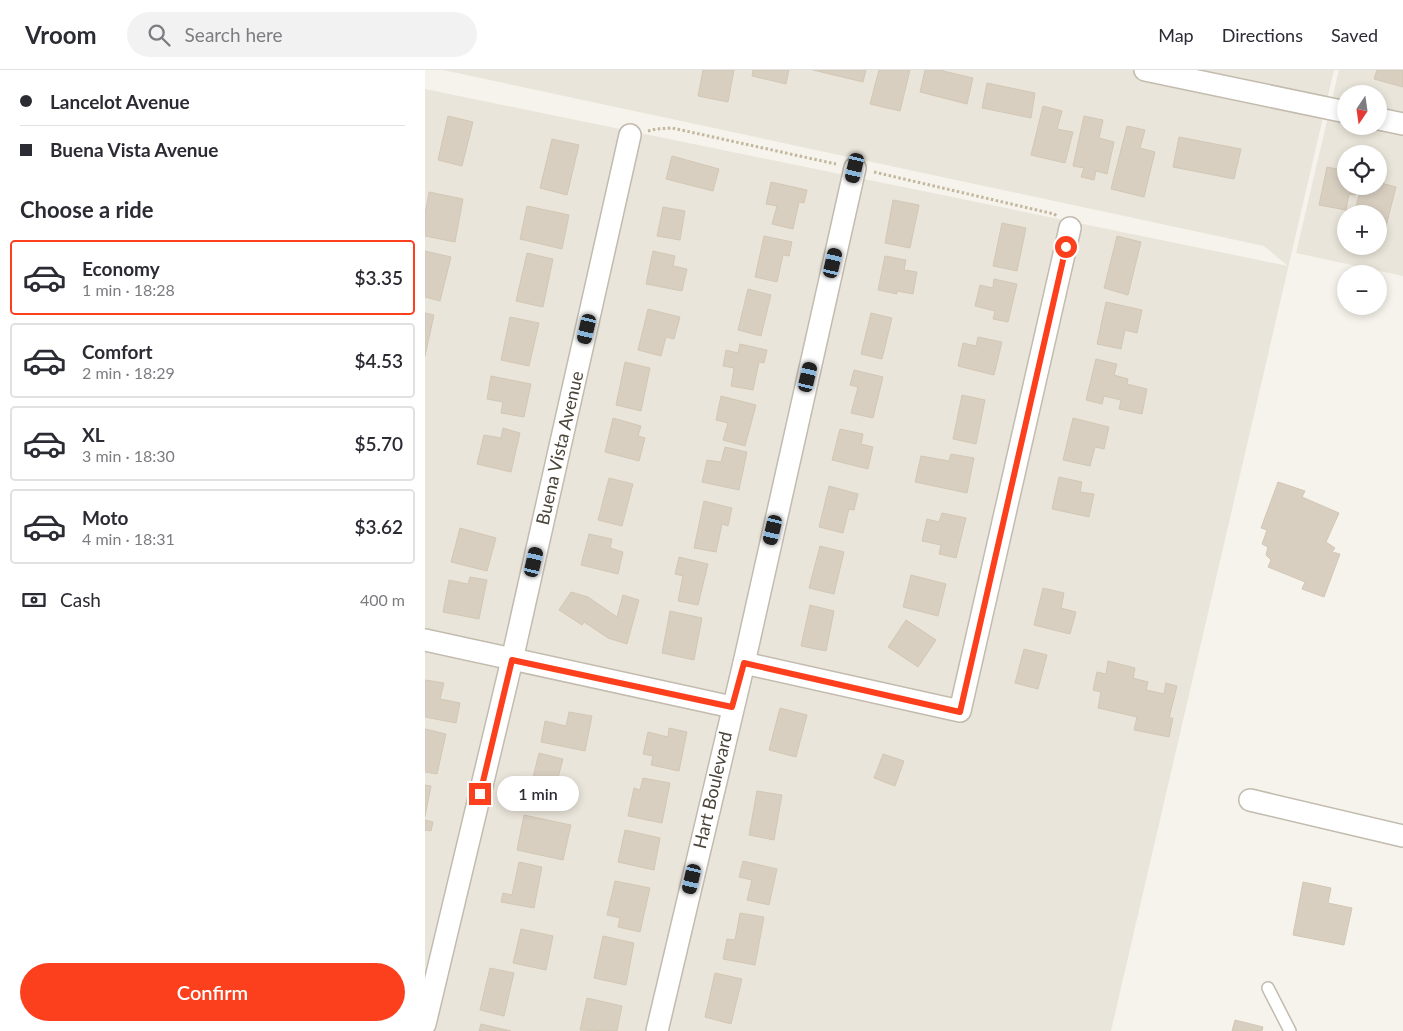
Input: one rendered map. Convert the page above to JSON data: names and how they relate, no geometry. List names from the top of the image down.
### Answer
{
  "streets": {
    "street": ["Buena Vista Avenue", "Hart Boulevard"]
  },
  "north": "bottom",
  "page": {
    "header": "Vroom",
    "search": "Search here",
    "nav": ["Map", "Directions", "Saved"],
    "banner": ["Lancelot Avenue", "Buena Vista Avenue"],
    "map_buttons": ["+", "−"],
    "heading": "Choose a ride",
    "list": [
      {
        "name": "Economy",
        "note": "1 min · 18:28",
        "value": "$3.35"
      },
      {
        "name": "Comfort",
        "note": "2 min · 18:29",
        "value": "$4.53"
      },
      {
        "name": "XL",
        "note": "3 min · 18:30",
        "value": "$5.70"
      },
      {
        "name": "Moto",
        "note": "4 min · 18:31",
        "value": "$3.62"
      }
    ],
    "pay": ["Cash", "400 m"],
    "bubble": "1 min",
    "buttons": "Confirm"
  }
}
